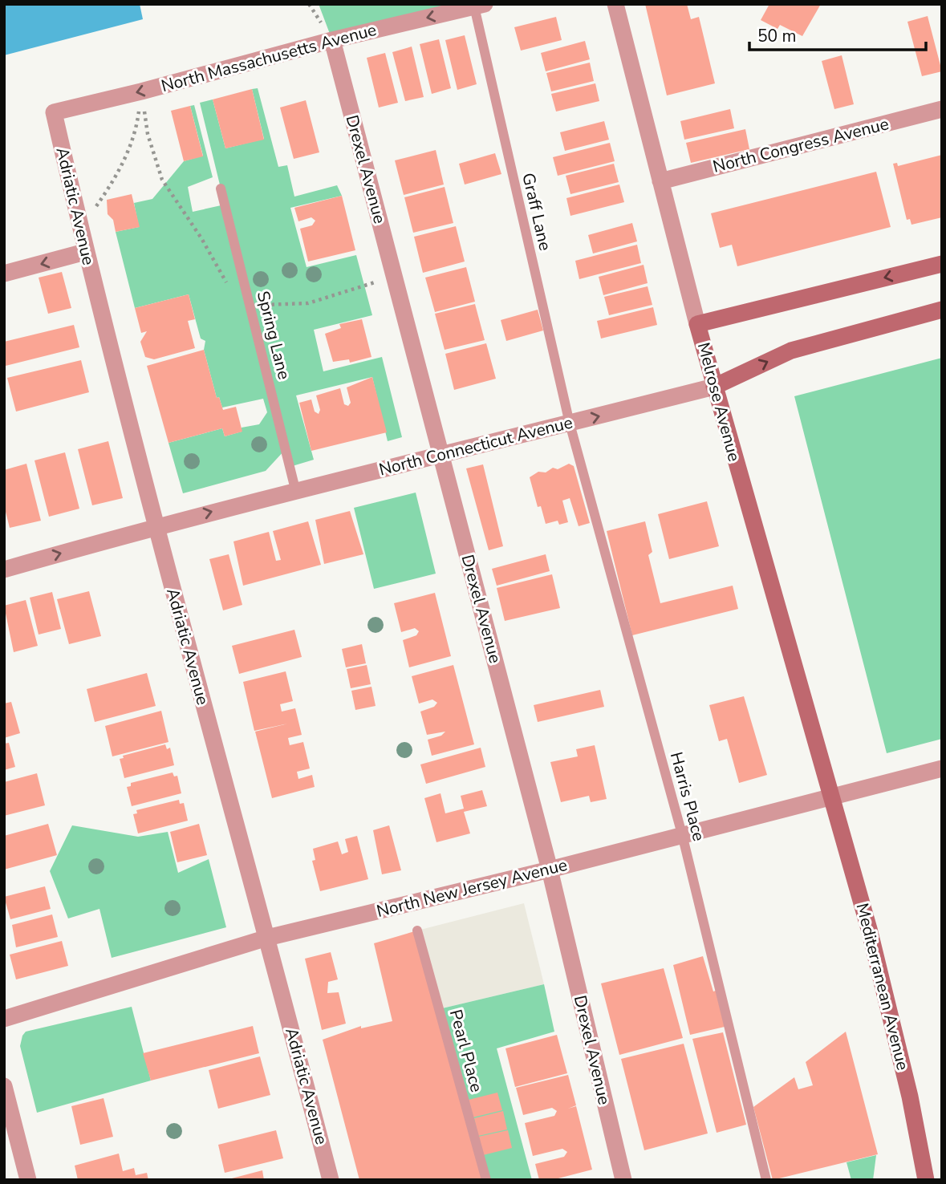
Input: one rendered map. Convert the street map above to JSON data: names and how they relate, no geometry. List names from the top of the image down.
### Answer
{
  "streets": {
    "street": [
      "North Massachusetts Avenue",
      "North Congress Avenue",
      "Drexel Avenue",
      "Adriatic Avenue",
      "Melrose Avenue",
      "North Connecticut Avenue",
      "North New Jersey Avenue",
      "Mediterranean Avenue"
    ],
    "lane": [
      "Graff Lane",
      "Spring Lane",
      "Harris Place",
      "Pearl Place"
    ]
  },
  "crossings": [
    ["North Massachusetts Avenue", "Drexel Avenue"],
    ["North Massachusetts Avenue", "Adriatic Avenue"],
    ["North Massachusetts Avenue", "Graff Lane"],
    ["North Congress Avenue", "Melrose Avenue"],
    ["Drexel Avenue", "North Connecticut Avenue"],
    ["Drexel Avenue", "North New Jersey Avenue"],
    ["Adriatic Avenue", "North Connecticut Avenue"],
    ["Adriatic Avenue", "North New Jersey Avenue"],
    ["Graff Lane", "North Connecticut Avenue"],
    ["Graff Lane", "Harris Place"],
    ["Spring Lane", "North Connecticut Avenue"],
    ["Melrose Avenue", "North Connecticut Avenue"],
    ["Melrose Avenue", "North New Jersey Avenue"],
    ["Melrose Avenue", "Mediterranean Avenue"],
    ["North Connecticut Avenue", "Harris Place"],
    ["Harris Place", "North New Jersey Avenue"],
    ["North New Jersey Avenue", "Mediterranean Avenue"]
  ],
  "one_way": ["North Massachusetts Avenue"],
  "scale_bar": "50 m"
}
